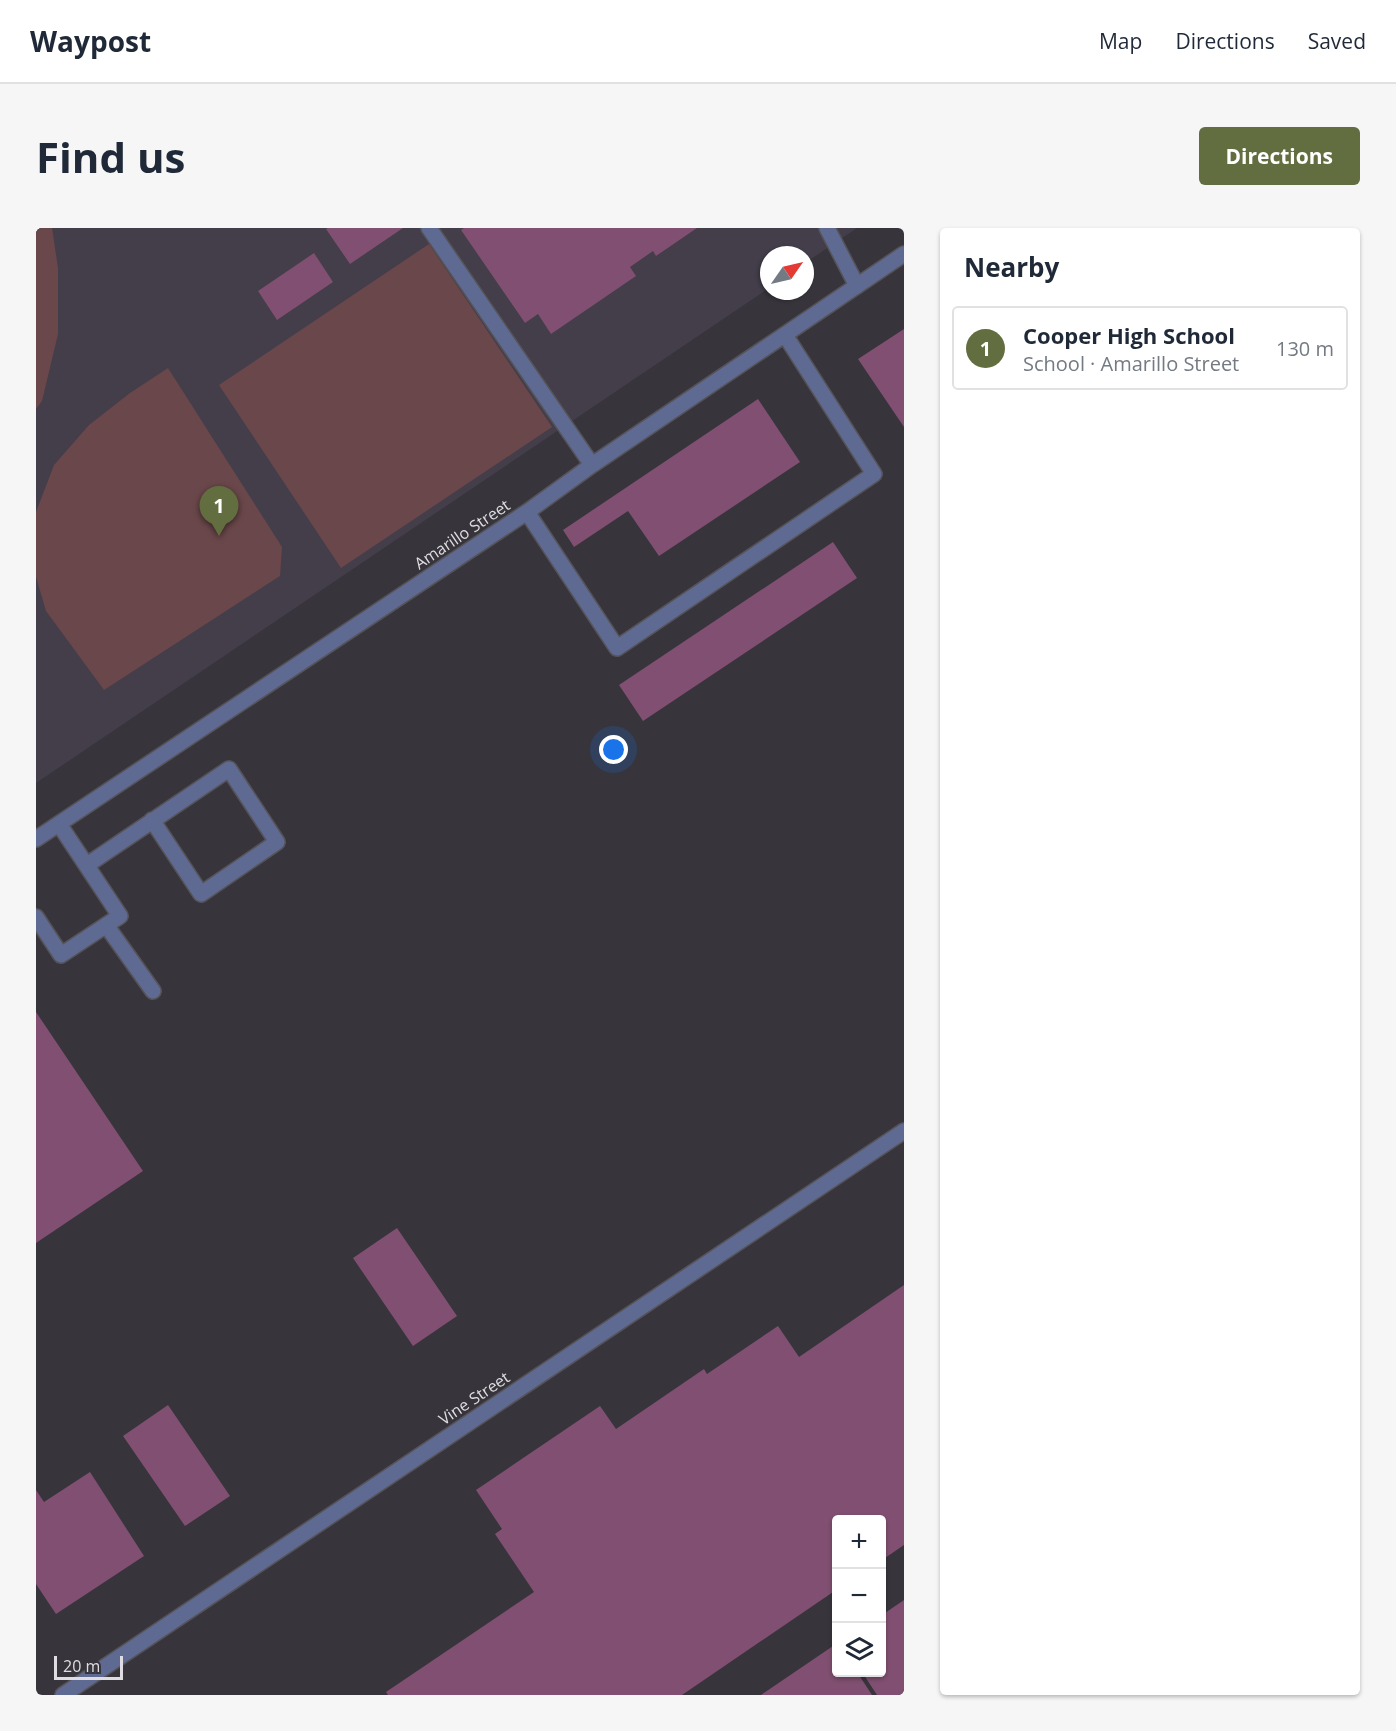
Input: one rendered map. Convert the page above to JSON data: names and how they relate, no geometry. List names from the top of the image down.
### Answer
{
  "streets": {
    "street": ["Amarillo Street", "Vine Street"]
  },
  "scale_bar": "20 m",
  "north": "top right",
  "page": {
    "header": "Waypost",
    "nav": ["Map", "Directions", "Saved"],
    "buttons": "Directions",
    "title": "Find us",
    "heading": "Nearby",
    "list": [
      {
        "mark": "1",
        "name": "Cooper High School",
        "note": "School · Amarillo Street",
        "value": "130 m"
      }
    ],
    "pins": "1",
    "map_buttons": ["+", "−"],
    "scale": "20 m"
  }
}
